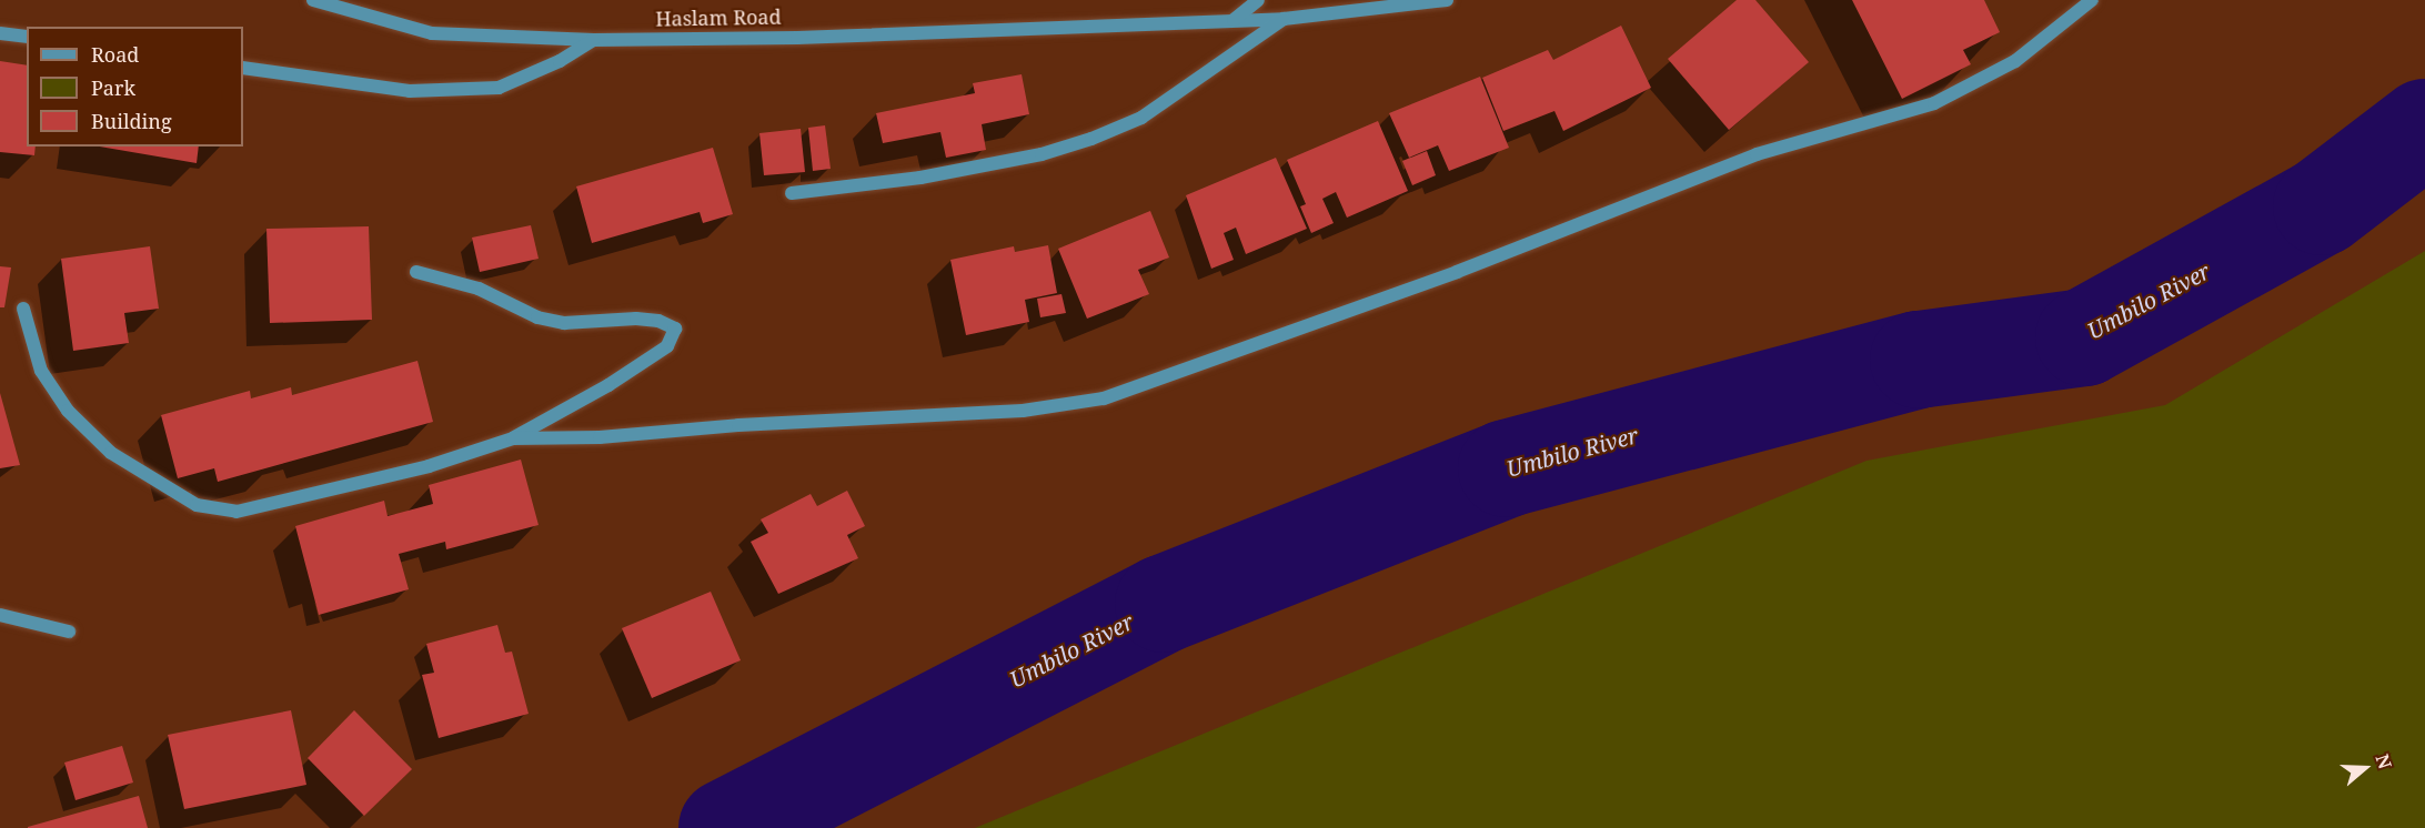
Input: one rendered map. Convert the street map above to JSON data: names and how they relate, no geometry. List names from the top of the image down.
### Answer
{
  "streets": {
    "street": ["Haslam Road"]
  },
  "water": ["Umbilo River"],
  "legend": ["Road", "Park", "Building"],
  "north": "right"
}
